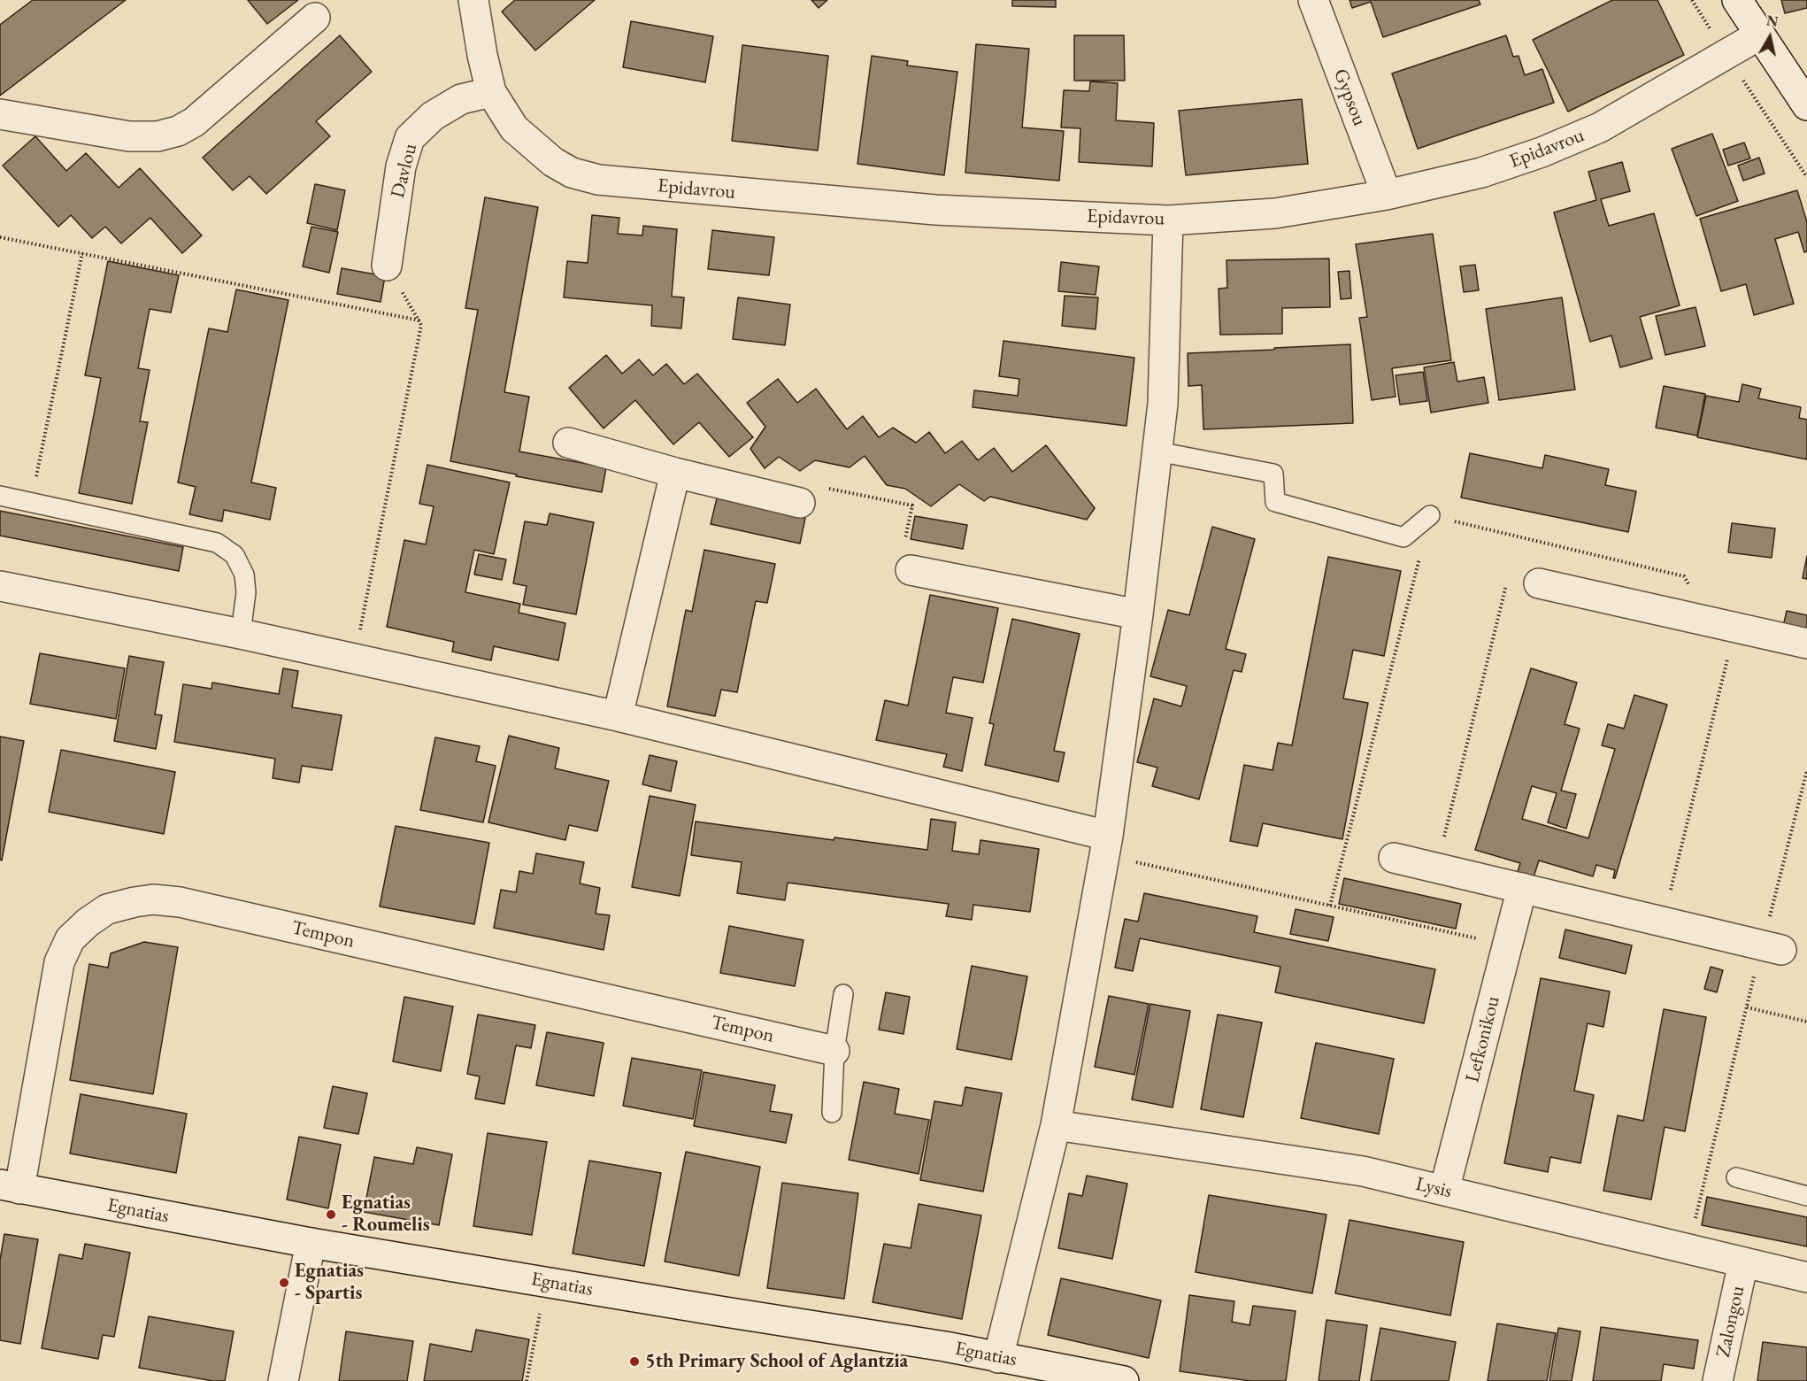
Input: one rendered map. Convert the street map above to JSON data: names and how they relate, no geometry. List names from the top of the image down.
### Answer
{
  "streets": {
    "street": [
      "Gypsou",
      "Epidavrou",
      "Davlou",
      "Tempon",
      "Lefkonikou",
      "Lysis",
      "Egnatias",
      "Zalongou"
    ]
  },
  "crossings": [
    ["Gypsou", "Epidavrou"],
    ["Epidavrou", "Davlou"],
    ["Tempon", "Egnatias"],
    ["Lefkonikou", "Lysis"],
    ["Lysis", "Zalongou"]
  ],
  "places": ["Egnatias - Roumelis", "Egnatias - Spartis", "5th Primary School of Aglantzia"],
  "north": "top"
}
